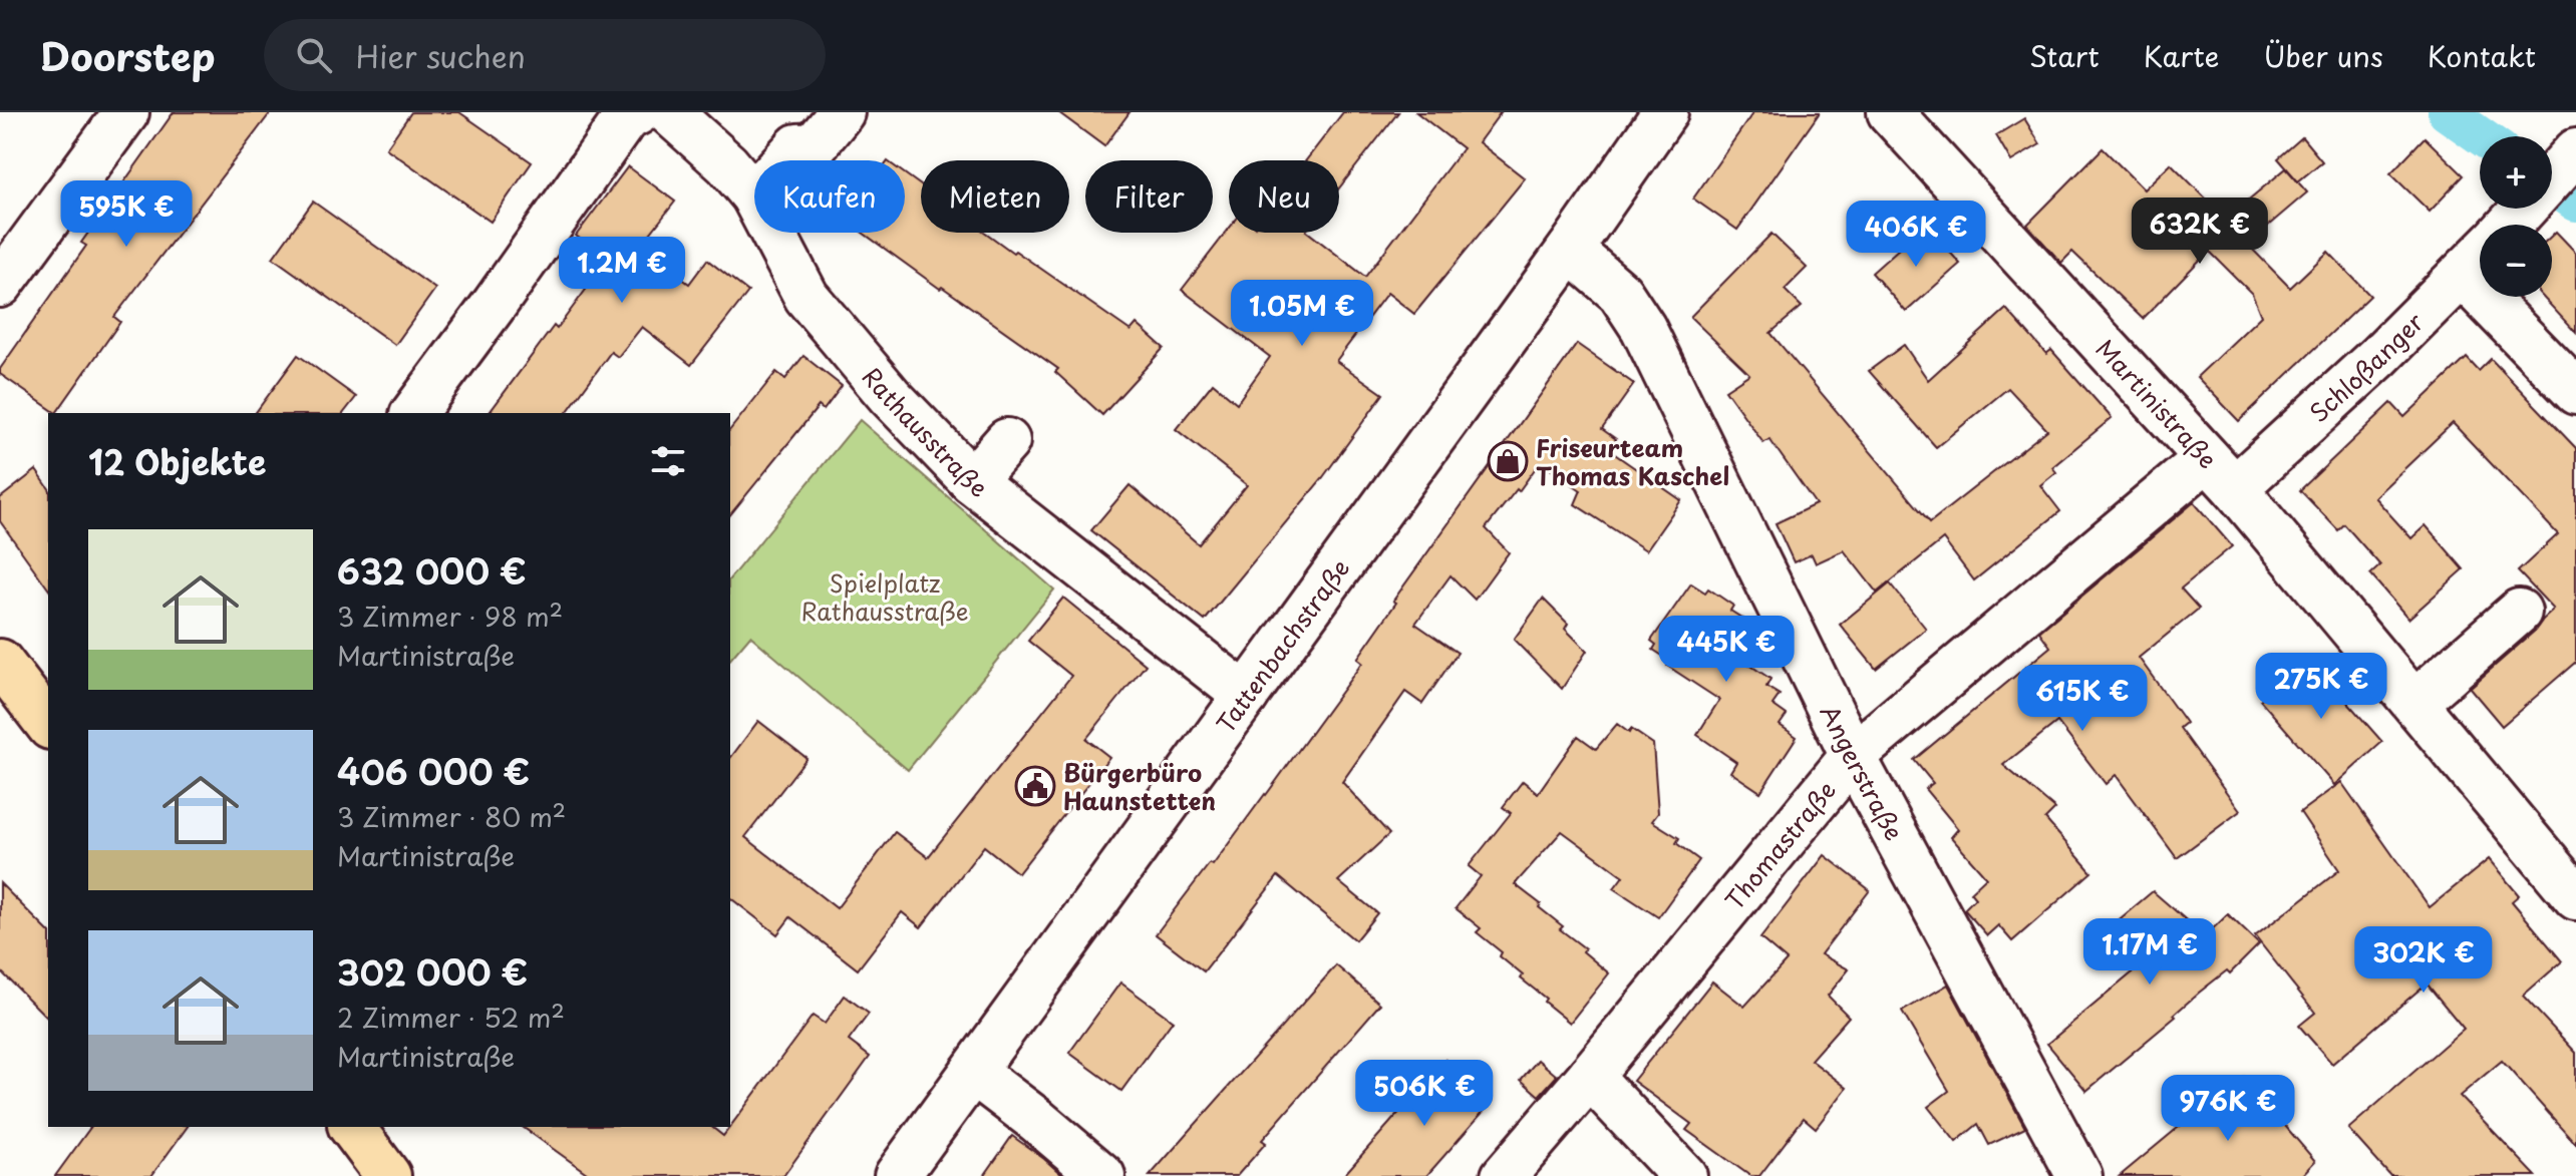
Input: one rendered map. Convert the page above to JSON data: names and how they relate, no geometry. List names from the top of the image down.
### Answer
{
  "streets": {
    "street": [
      "Schloßanger",
      "Martinistraße",
      "Rathausstraße",
      "Tattenbachstraße",
      "Angerstraße",
      "Thomastraße"
    ]
  },
  "crossings": [
    ["Schloßanger", "Martinistraße"],
    ["Schloßanger", "Thomastraße"],
    ["Martinistraße", "Thomastraße"],
    ["Rathausstraße", "Tattenbachstraße"],
    ["Tattenbachstraße", "Angerstraße"],
    ["Angerstraße", "Thomastraße"]
  ],
  "parks": ["Spielplatz Rathausstraße"],
  "places": {
    "shop": ["Friseurteam Thomas Kaschel"],
    "public building": ["Bürgerbüro Haunstetten"]
  },
  "page": {
    "header": "Doorstep",
    "search": "Hier suchen",
    "nav": [
      "Start",
      "Karte",
      "Über uns",
      "Kontakt"
    ],
    "map_buttons": ["+", "−"],
    "chip": [
      "Kaufen",
      "Mieten",
      "Filter",
      "Neu"
    ],
    "price": [
      "595K €",
      "632K €",
      "406K €",
      "1.2M €",
      "1.05M €",
      "445K €",
      "275K €",
      "615K €",
      "1.17M €",
      "302K €",
      "506K €",
      "976K €"
    ],
    "heading": "12 Objekte",
    "list": [
      {
        "name": "632 000 €",
        "note": "3 Zimmer · 98 m² · Martinistraße"
      },
      {
        "name": "406 000 €",
        "note": "3 Zimmer · 80 m² · Martinistraße"
      },
      {
        "name": "302 000 €",
        "note": "2 Zimmer · 52 m² · Martinistraße"
      }
    ]
  }
}
